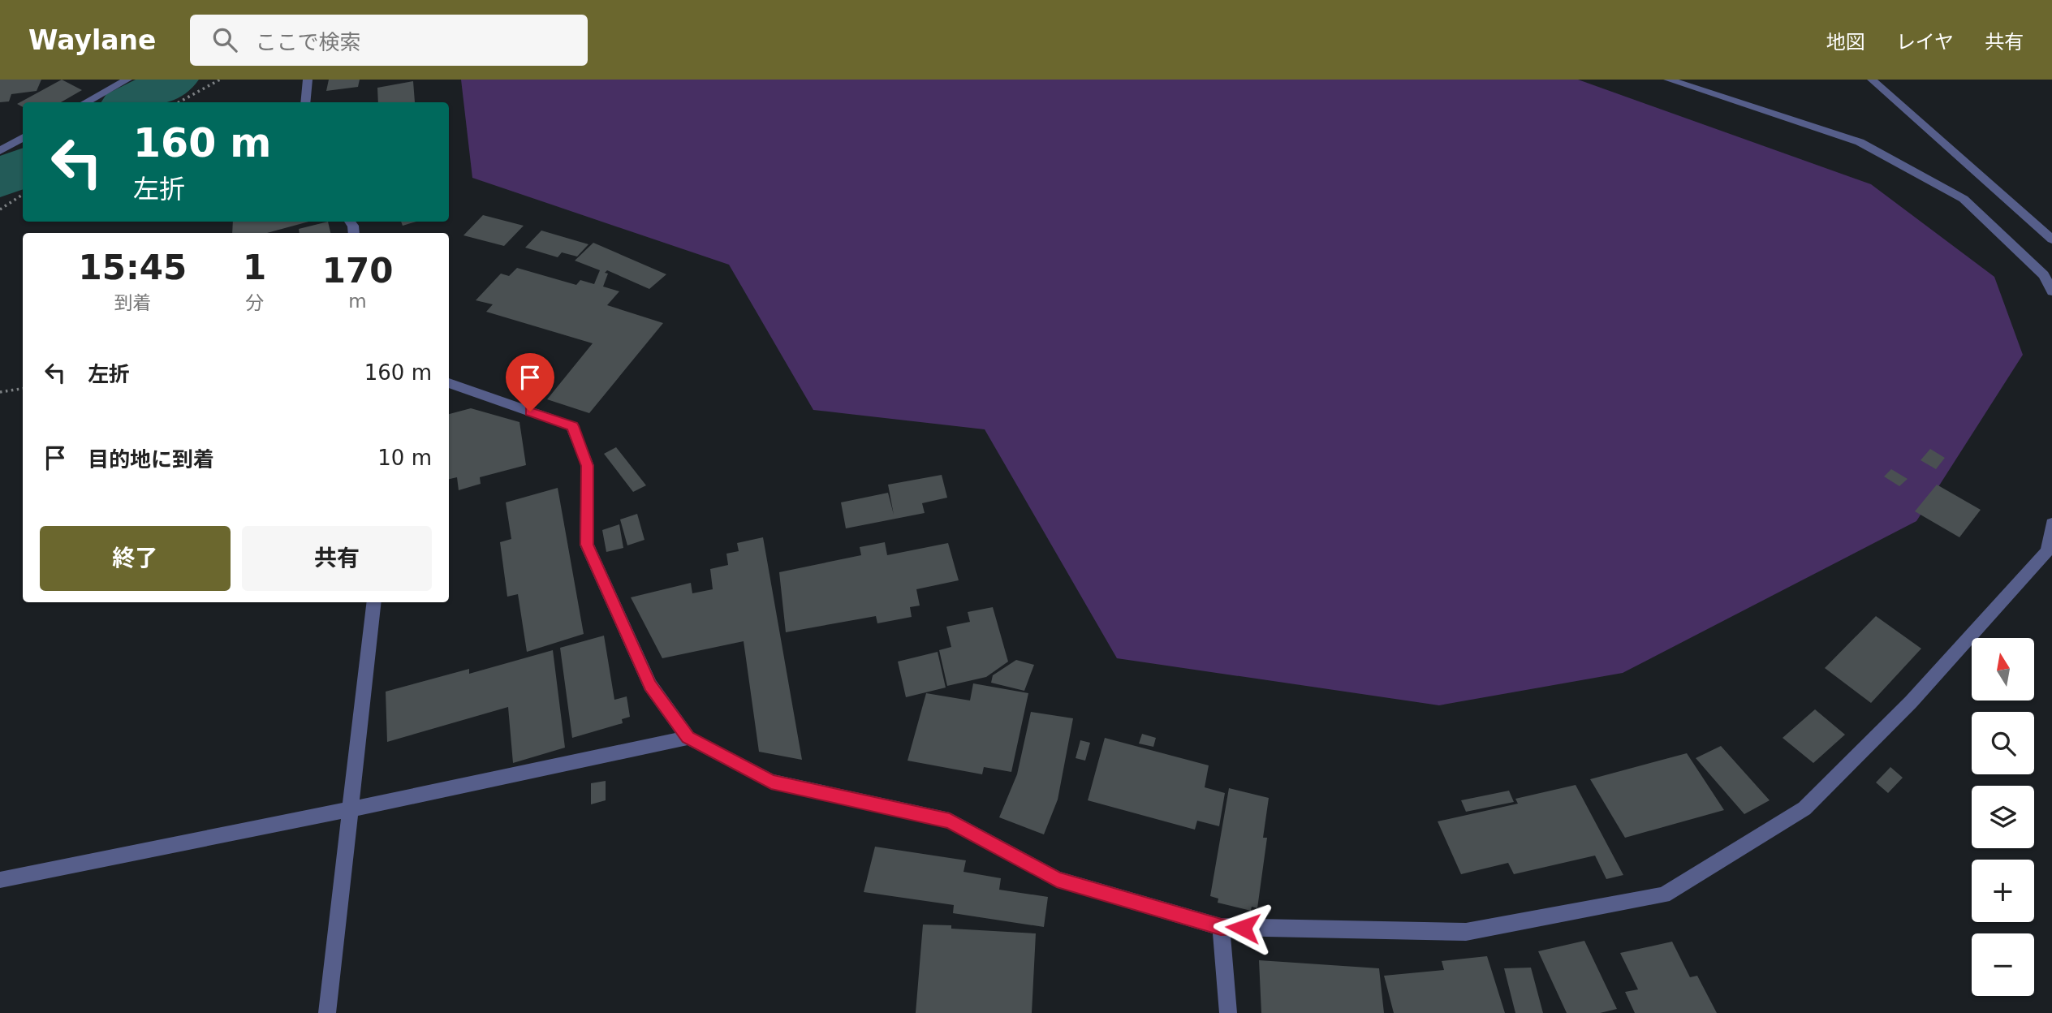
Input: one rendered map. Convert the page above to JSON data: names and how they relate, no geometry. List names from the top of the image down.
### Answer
{
  "north": "top",
  "page": {
    "header": "Waylane",
    "search": "ここで検索",
    "nav": ["地図", "レイヤ", "共有"],
    "turn": ["160 m", "左折"],
    "eta": [
      "15:45",
      "到着",
      "1",
      "分",
      "170",
      "m"
    ],
    "list": [
      {
        "name": "左折",
        "value": "160 m"
      },
      {
        "name": "目的地に到着",
        "value": "10 m"
      }
    ],
    "buttons": ["終了", "共有"],
    "map_buttons": ["+", "−"]
  }
}
